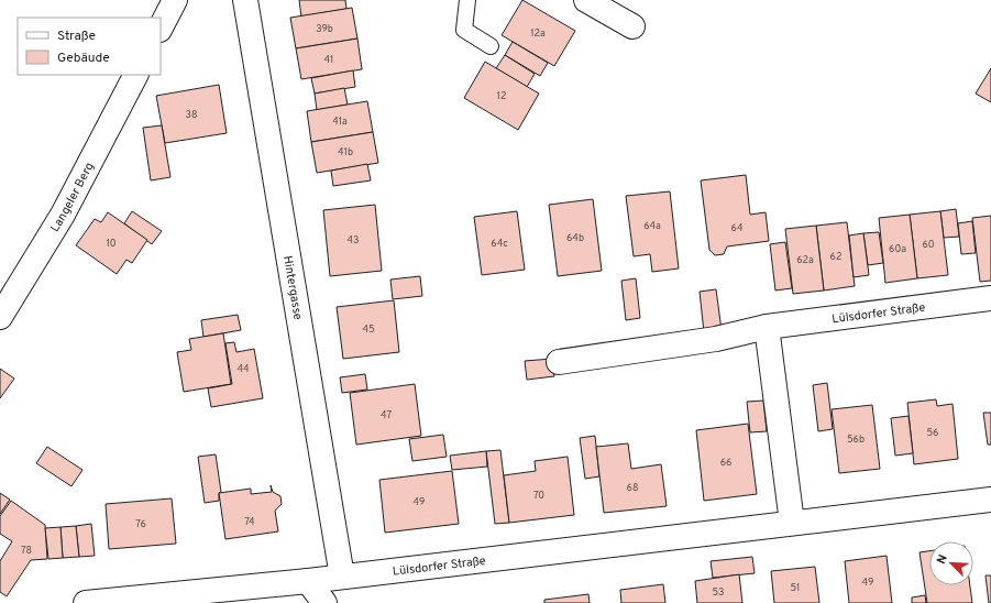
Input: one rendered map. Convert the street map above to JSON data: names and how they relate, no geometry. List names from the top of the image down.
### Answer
{
  "streets": {
    "street": ["Langeler Berg", "Hintergasse", "Lülsdorfer Straße"]
  },
  "crossings": [
    ["Hintergasse", "Lülsdorfer Straße"]
  ],
  "house_numbers": [
    "39b",
    "12a",
    "41",
    "12",
    "38",
    "41a",
    "41b",
    "64a",
    "64",
    "64b",
    "43",
    "10",
    "64c",
    "60",
    "60a",
    "62",
    "62a",
    "45",
    "44",
    "47",
    "56",
    "56b",
    "66",
    "68",
    "70",
    "49",
    "74",
    "76",
    "78",
    "49",
    "51",
    "53"
  ],
  "legend": ["Straße", "Gebäude"],
  "north": "top left"
}
